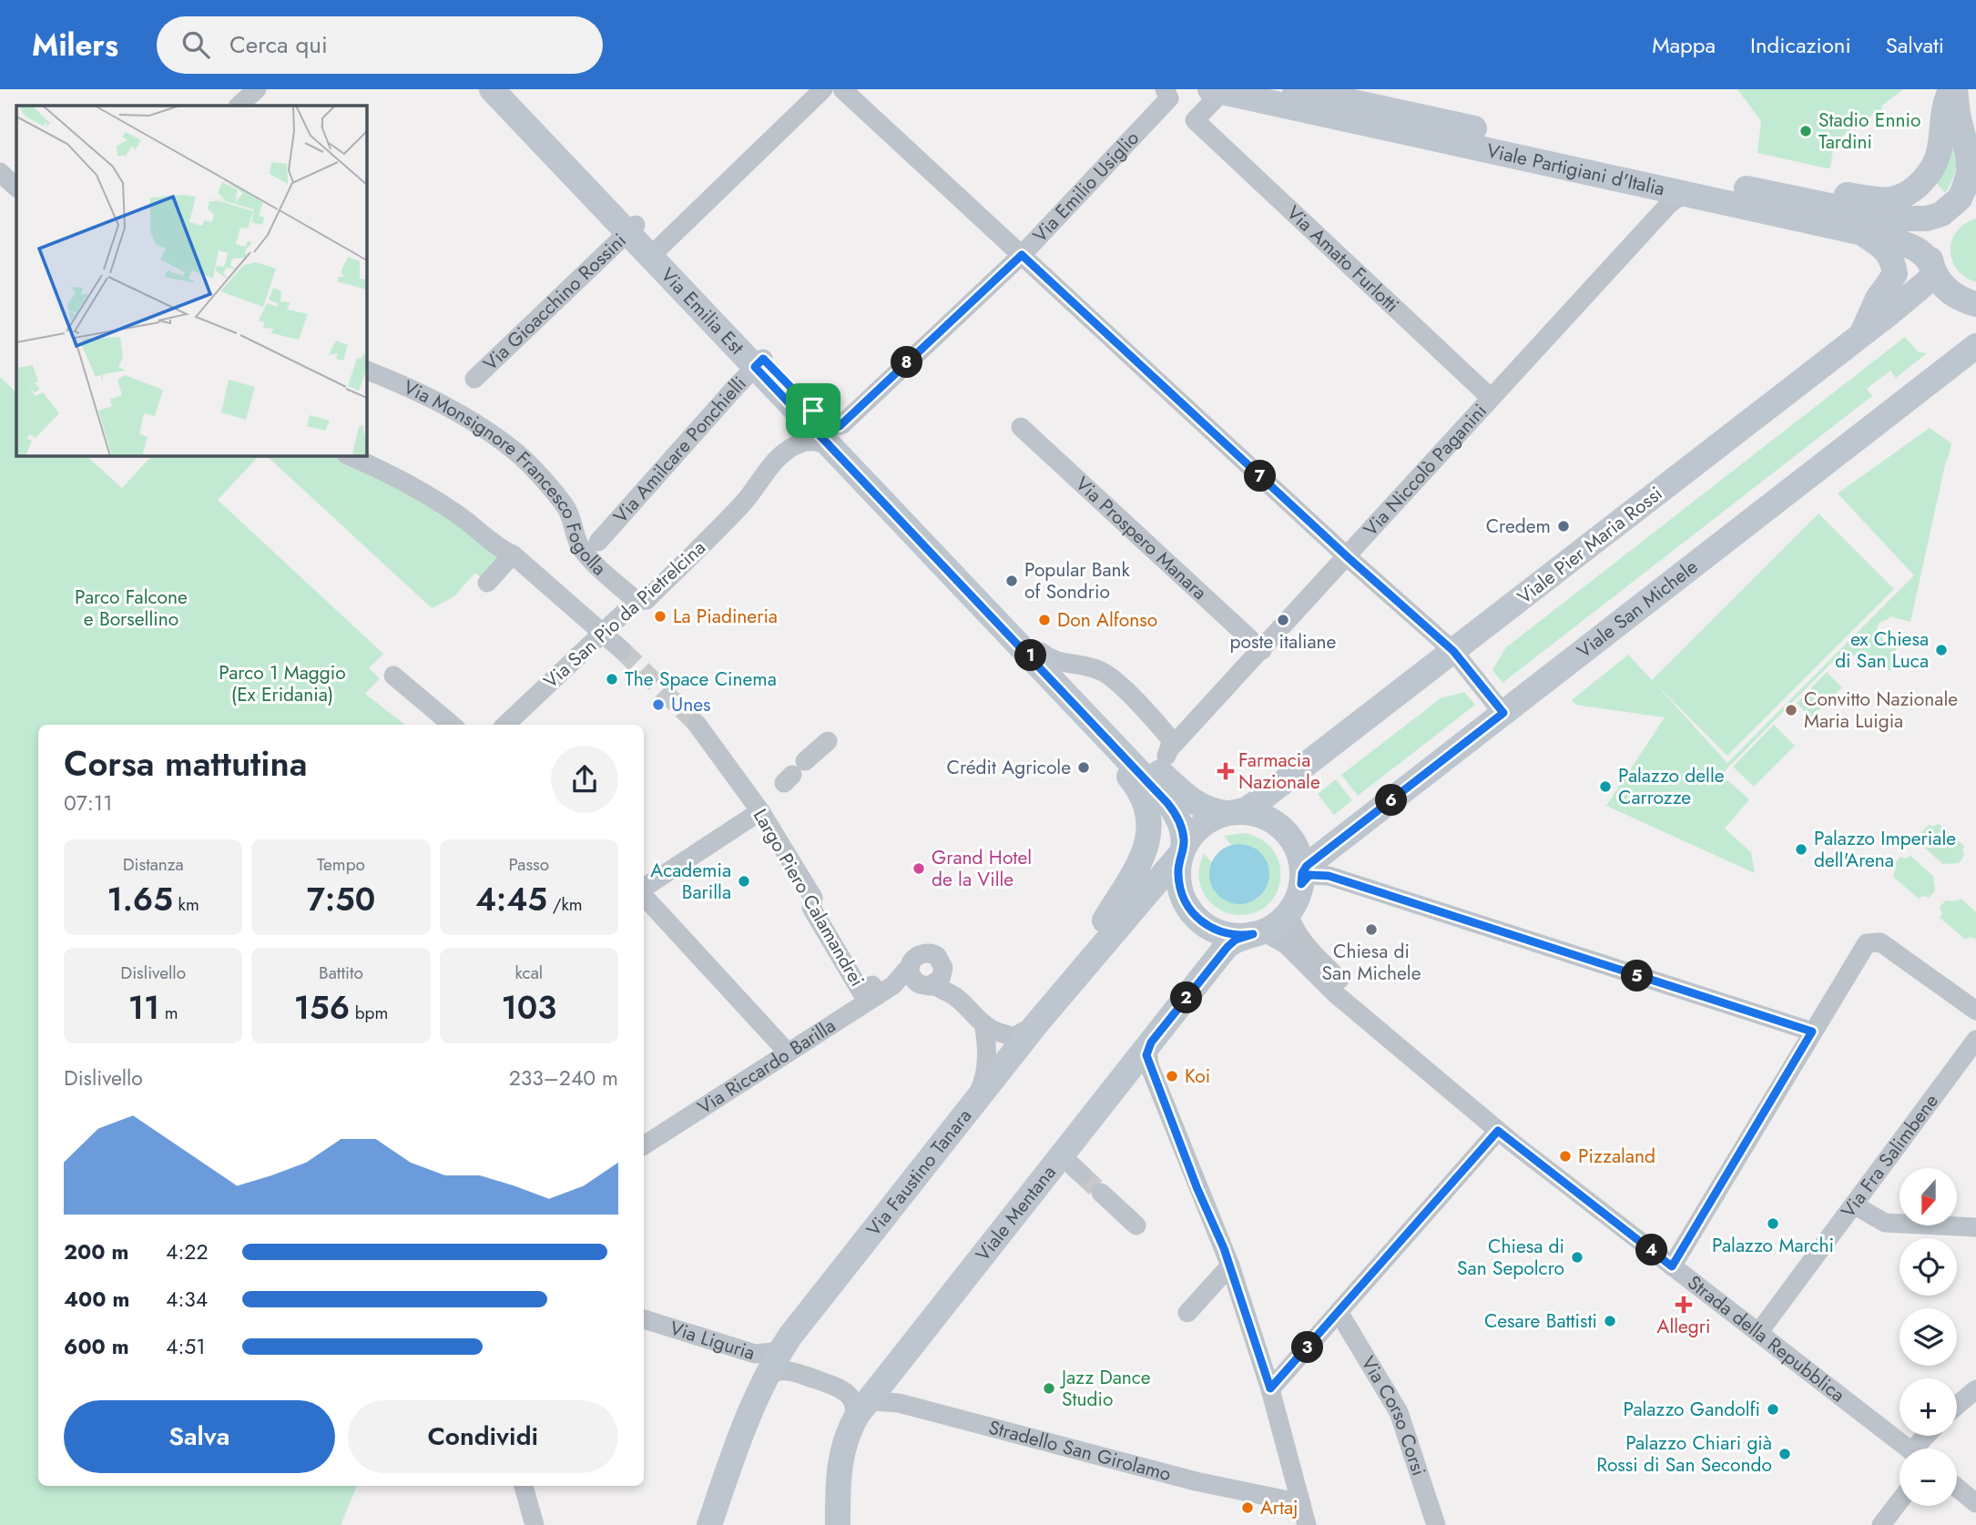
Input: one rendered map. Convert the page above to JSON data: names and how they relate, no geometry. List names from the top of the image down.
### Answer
{
  "streets": {
    "main road": [
      "Viale Partigiani d'Italia",
      "Via Emilia Est",
      "Viale Pier Maria Rossi",
      "Viale San Michele",
      "Via Faustino Tanara",
      "Viale Mentana"
    ],
    "street": [
      "Via Emilio Usiglio",
      "Via Amato Furlotti",
      "Via Gioacchino Rossini",
      "Via Amilcare Ponchielli",
      "Via Niccolò Paganini",
      "Via Monsignore Francesco Fogolla",
      "Via Prospero Manara",
      "Via San Pio da Pietrelcina",
      "Largo Piero Calamandrei",
      "Via Riccardo Barilla",
      "Via Fra Salimbene",
      "Via Liguria",
      "Strada della Repubblica",
      "Via Corso Corsi",
      "Stradello San Girolamo"
    ]
  },
  "crossings": [
    ["Viale Partigiani d'Italia", "Via Niccolò Paganini"],
    ["Viale Partigiani d'Italia", "Viale Pier Maria Rossi"],
    ["Via Emilio Usiglio", "Via Amato Furlotti"],
    ["Via Emilio Usiglio", "Via Emilia Est"],
    ["Via Amato Furlotti", "Via Niccolò Paganini"],
    ["Via Gioacchino Rossini", "Via Emilia Est"],
    ["Via Emilia Est", "Via Amilcare Ponchielli"],
    ["Via Emilia Est", "Viale Pier Maria Rossi"],
    ["Via Emilia Est", "Viale San Michele"],
    ["Via Emilia Est", "Via San Pio da Pietrelcina"],
    ["Via Emilia Est", "Via Faustino Tanara"],
    ["Via Emilia Est", "Viale Mentana"],
    ["Via Niccolò Paganini", "Via Prospero Manara"],
    ["Via Monsignore Francesco Fogolla", "Via San Pio da Pietrelcina"],
    ["Viale Pier Maria Rossi", "Viale San Michele"],
    ["Viale Pier Maria Rossi", "Via Faustino Tanara"],
    ["Viale Pier Maria Rossi", "Viale Mentana"],
    ["Viale San Michele", "Via Faustino Tanara"],
    ["Viale San Michele", "Viale Mentana"],
    ["Largo Piero Calamandrei", "Via Riccardo Barilla"],
    ["Via Fra Salimbene", "Strada della Repubblica"],
    ["Via Faustino Tanara", "Viale Mentana"],
    ["Via Faustino Tanara", "Via Liguria"],
    ["Viale Mentana", "Stradello San Girolamo"]
  ],
  "parks": ["Parco Falcone e Borsellino", "Parco 1 Maggio (Ex Eridania)"],
  "places": {
    "other": [
      "Stadio Ennio Tardini",
      "Credem",
      "Popular Bank of Sondrio",
      "La Piadineria",
      "Don Alfonso",
      "poste italiane",
      "ex Chiesa di San Luca",
      "The Space Cinema",
      "Unes",
      "Convitto Nazionale Maria Luigia",
      "Crédit Agricole",
      "Palazzo delle Carrozze",
      "Palazzo Imperiale dell'Arena",
      "Grand Hotel de la Ville",
      "Academia Barilla",
      "Chiesa di San Michele",
      "Koi",
      "Pizzaland",
      "Palazzo Marchi",
      "Chiesa di San Sepolcro",
      "Cesare Battisti",
      "Jazz Dance Studio",
      "Palazzo Gandolfi",
      "Palazzo Chiari già Rossi di San Secondo",
      "Artaj"
    ],
    "health": ["Farmacia Nazionale", "Allegri"]
  },
  "north": "bottom",
  "page": {
    "header": "Milers",
    "search": "Cerca qui",
    "nav": ["Mappa", "Indicazioni", "Salvati"],
    "pins": [
      "8",
      "7",
      "1",
      "6",
      "5",
      "2",
      "4",
      "3"
    ],
    "heading": ["Corsa mattutina", "07:11"],
    "stats": [
      ["Distanza", "1.65 km"],
      ["Tempo", "7:50"],
      ["Passo", "4:45 /km"],
      ["Dislivello", "11 m"],
      ["Battito", "156 bpm"],
      ["kcal", "103"]
    ],
    "chart": ["Dislivello", "233–240 m"],
    "map_buttons": ["+", "−"],
    "list": [
      {
        "name": "200 m",
        "note": "4:22"
      },
      {
        "name": "400 m",
        "note": "4:34"
      },
      {
        "name": "600 m",
        "note": "4:51"
      }
    ],
    "buttons": ["Salva", "Condividi"]
  }
}
